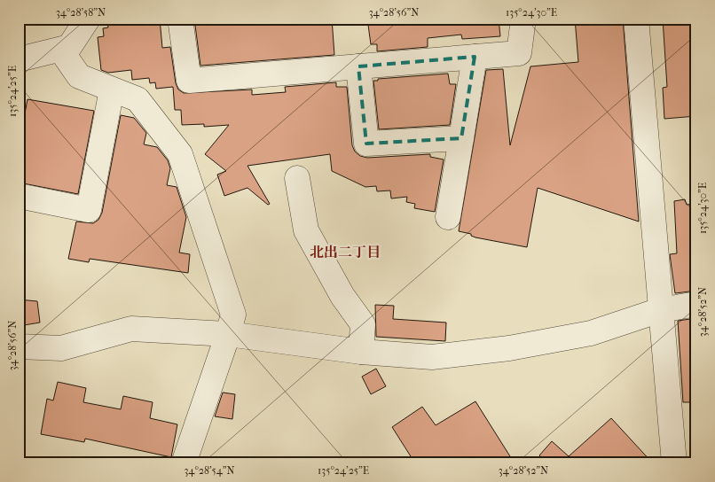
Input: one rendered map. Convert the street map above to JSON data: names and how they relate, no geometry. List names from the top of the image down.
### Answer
{
  "districts": ["北出二丁目"],
  "coordinates": [
    "34°28'58\"N",
    "34°28'56\"N",
    "135°24'30\"E",
    "135°24'25\"E",
    "34°28'52\"N",
    "34°28'54\"N"
  ]
}
